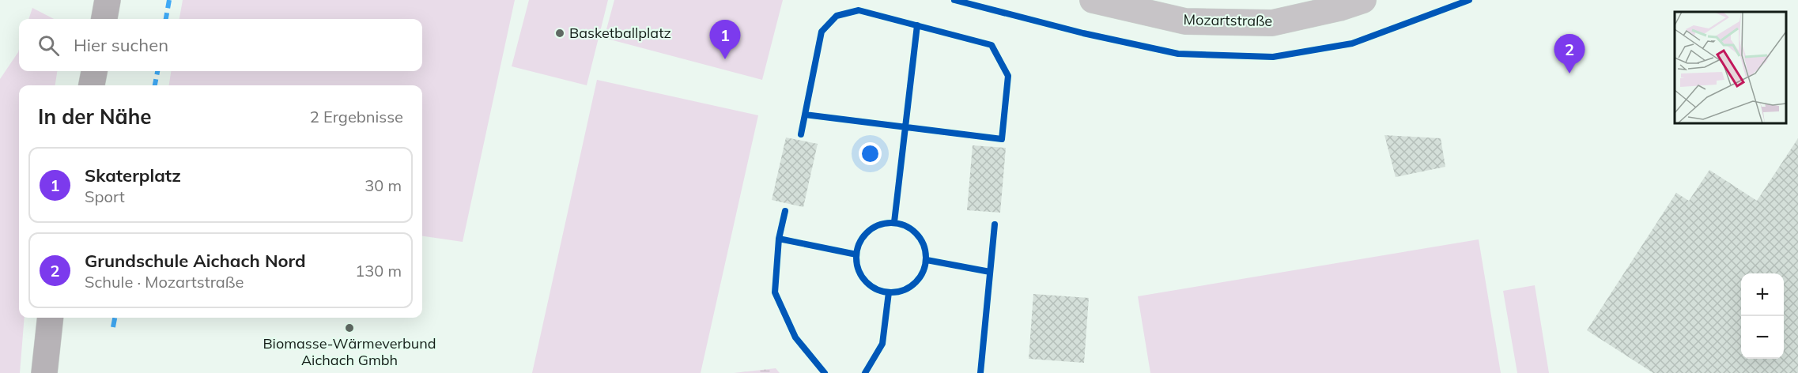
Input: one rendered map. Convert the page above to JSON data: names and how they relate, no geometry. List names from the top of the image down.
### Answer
{
  "streets": {
    "street": ["Mozartstraße"]
  },
  "places": ["Basketballplatz", "Biomasse-Wärmeverbund Aichach Gmbh"],
  "page": {
    "search": "Hier suchen",
    "pins": ["1", "2"],
    "heading": ["In der Nähe", "2 Ergebnisse"],
    "list": [
      {
        "mark": "1",
        "name": "Skaterplatz",
        "note": "Sport",
        "value": "30 m"
      },
      {
        "mark": "2",
        "name": "Grundschule Aichach Nord",
        "note": "Schule · Mozartstraße",
        "value": "130 m"
      }
    ],
    "map_buttons": ["+", "−"]
  }
}
